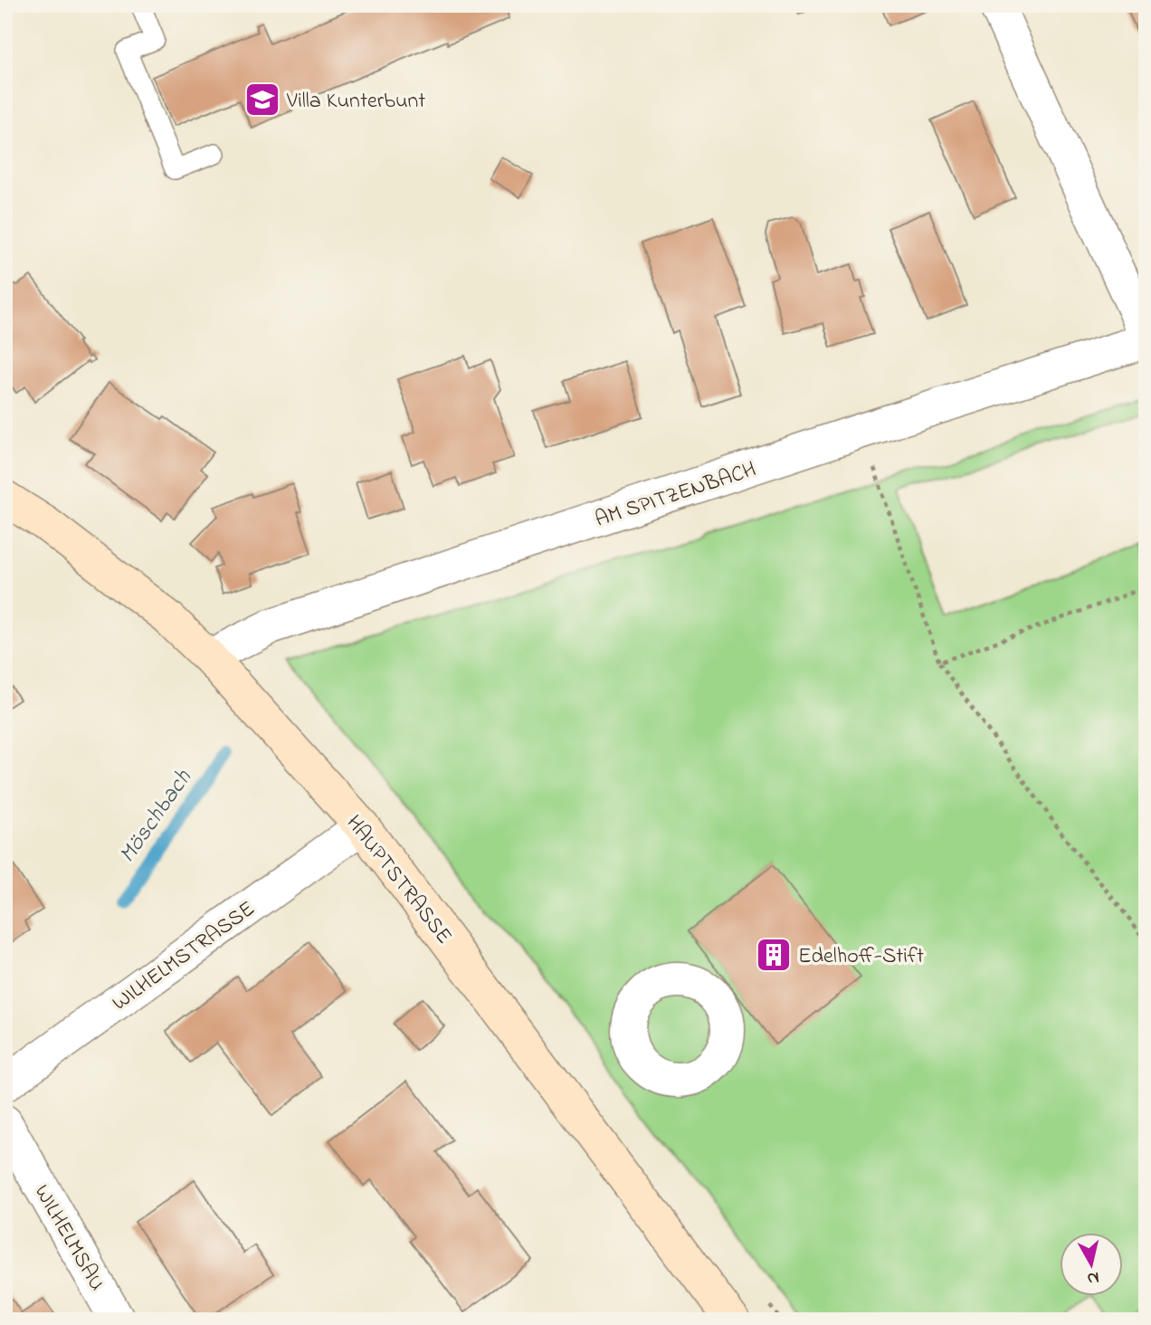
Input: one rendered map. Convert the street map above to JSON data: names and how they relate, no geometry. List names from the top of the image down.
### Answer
{
  "streets": {
    "main road": ["HAUPTSTRASSE"],
    "street": ["AM SPITZENBACH", "WILHELMSTRASSE", "WILHELMSAU"]
  },
  "crossings": [
    ["AM SPITZENBACH", "HAUPTSTRASSE"],
    ["HAUPTSTRASSE", "WILHELMSTRASSE"]
  ],
  "water": ["Möschbach"],
  "places": {
    "school or university": ["Villa Kunterbunt"],
    "building": ["Edelhoff-Stift"]
  },
  "north": "bottom"
}
